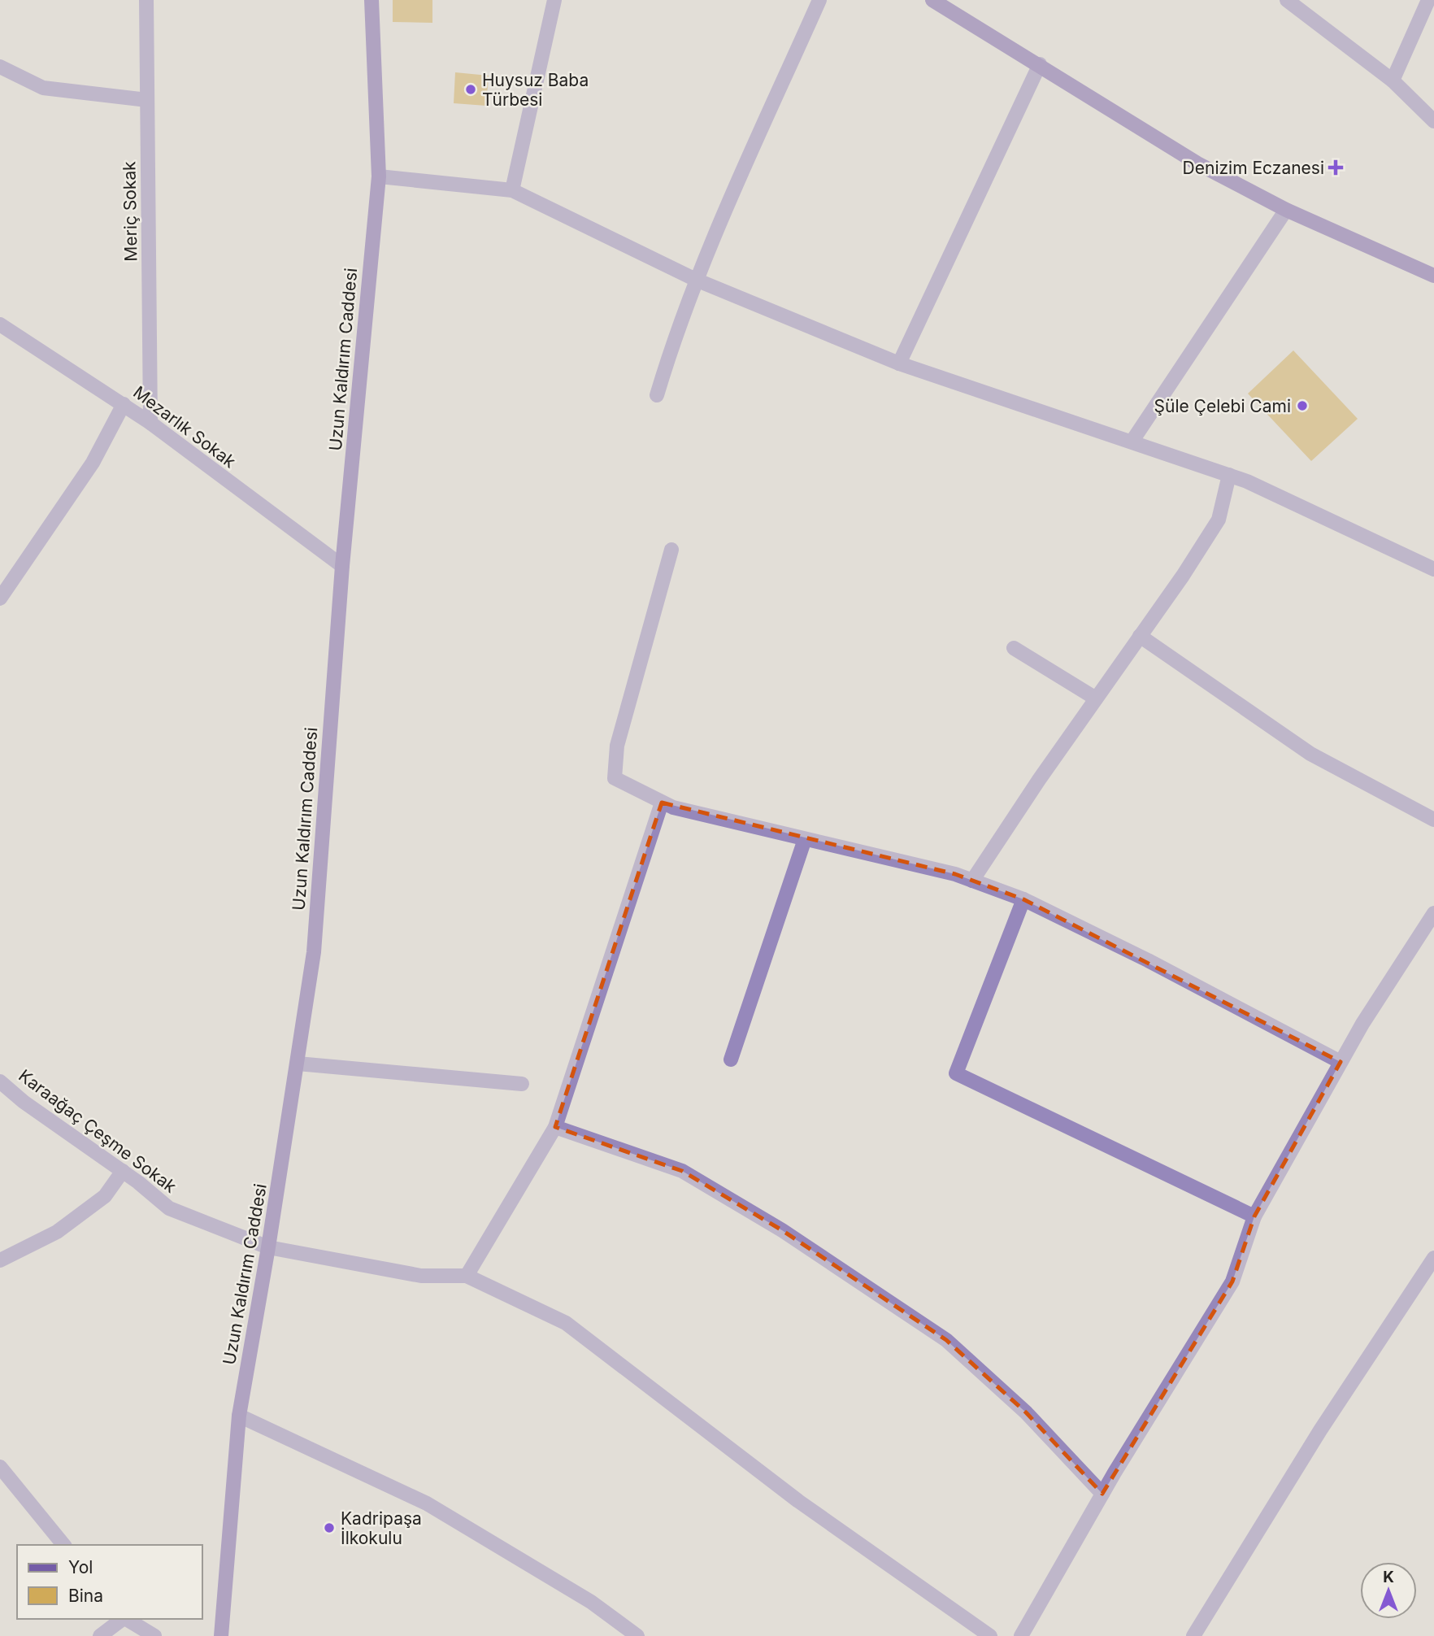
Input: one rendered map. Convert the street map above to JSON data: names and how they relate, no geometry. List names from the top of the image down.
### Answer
{
  "streets": {
    "main road": ["Uzun Kaldırım Caddesi"],
    "street": ["Meriç Sokak", "Mezarlık Sokak", "Karaağaç Çeşme Sokak"]
  },
  "crossings": [
    ["Meriç Sokak", "Mezarlık Sokak"],
    ["Uzun Kaldırım Caddesi", "Mezarlık Sokak"],
    ["Uzun Kaldırım Caddesi", "Karaağaç Çeşme Sokak"]
  ],
  "places": {
    "other": ["Huysuz Baba Türbesi", "Şüle Çelebi Cami", "Kadripaşa İlkokulu"],
    "health": ["Denizim Eczanesi"]
  },
  "legend": ["Yol", "Bina"],
  "north": "top"
}
